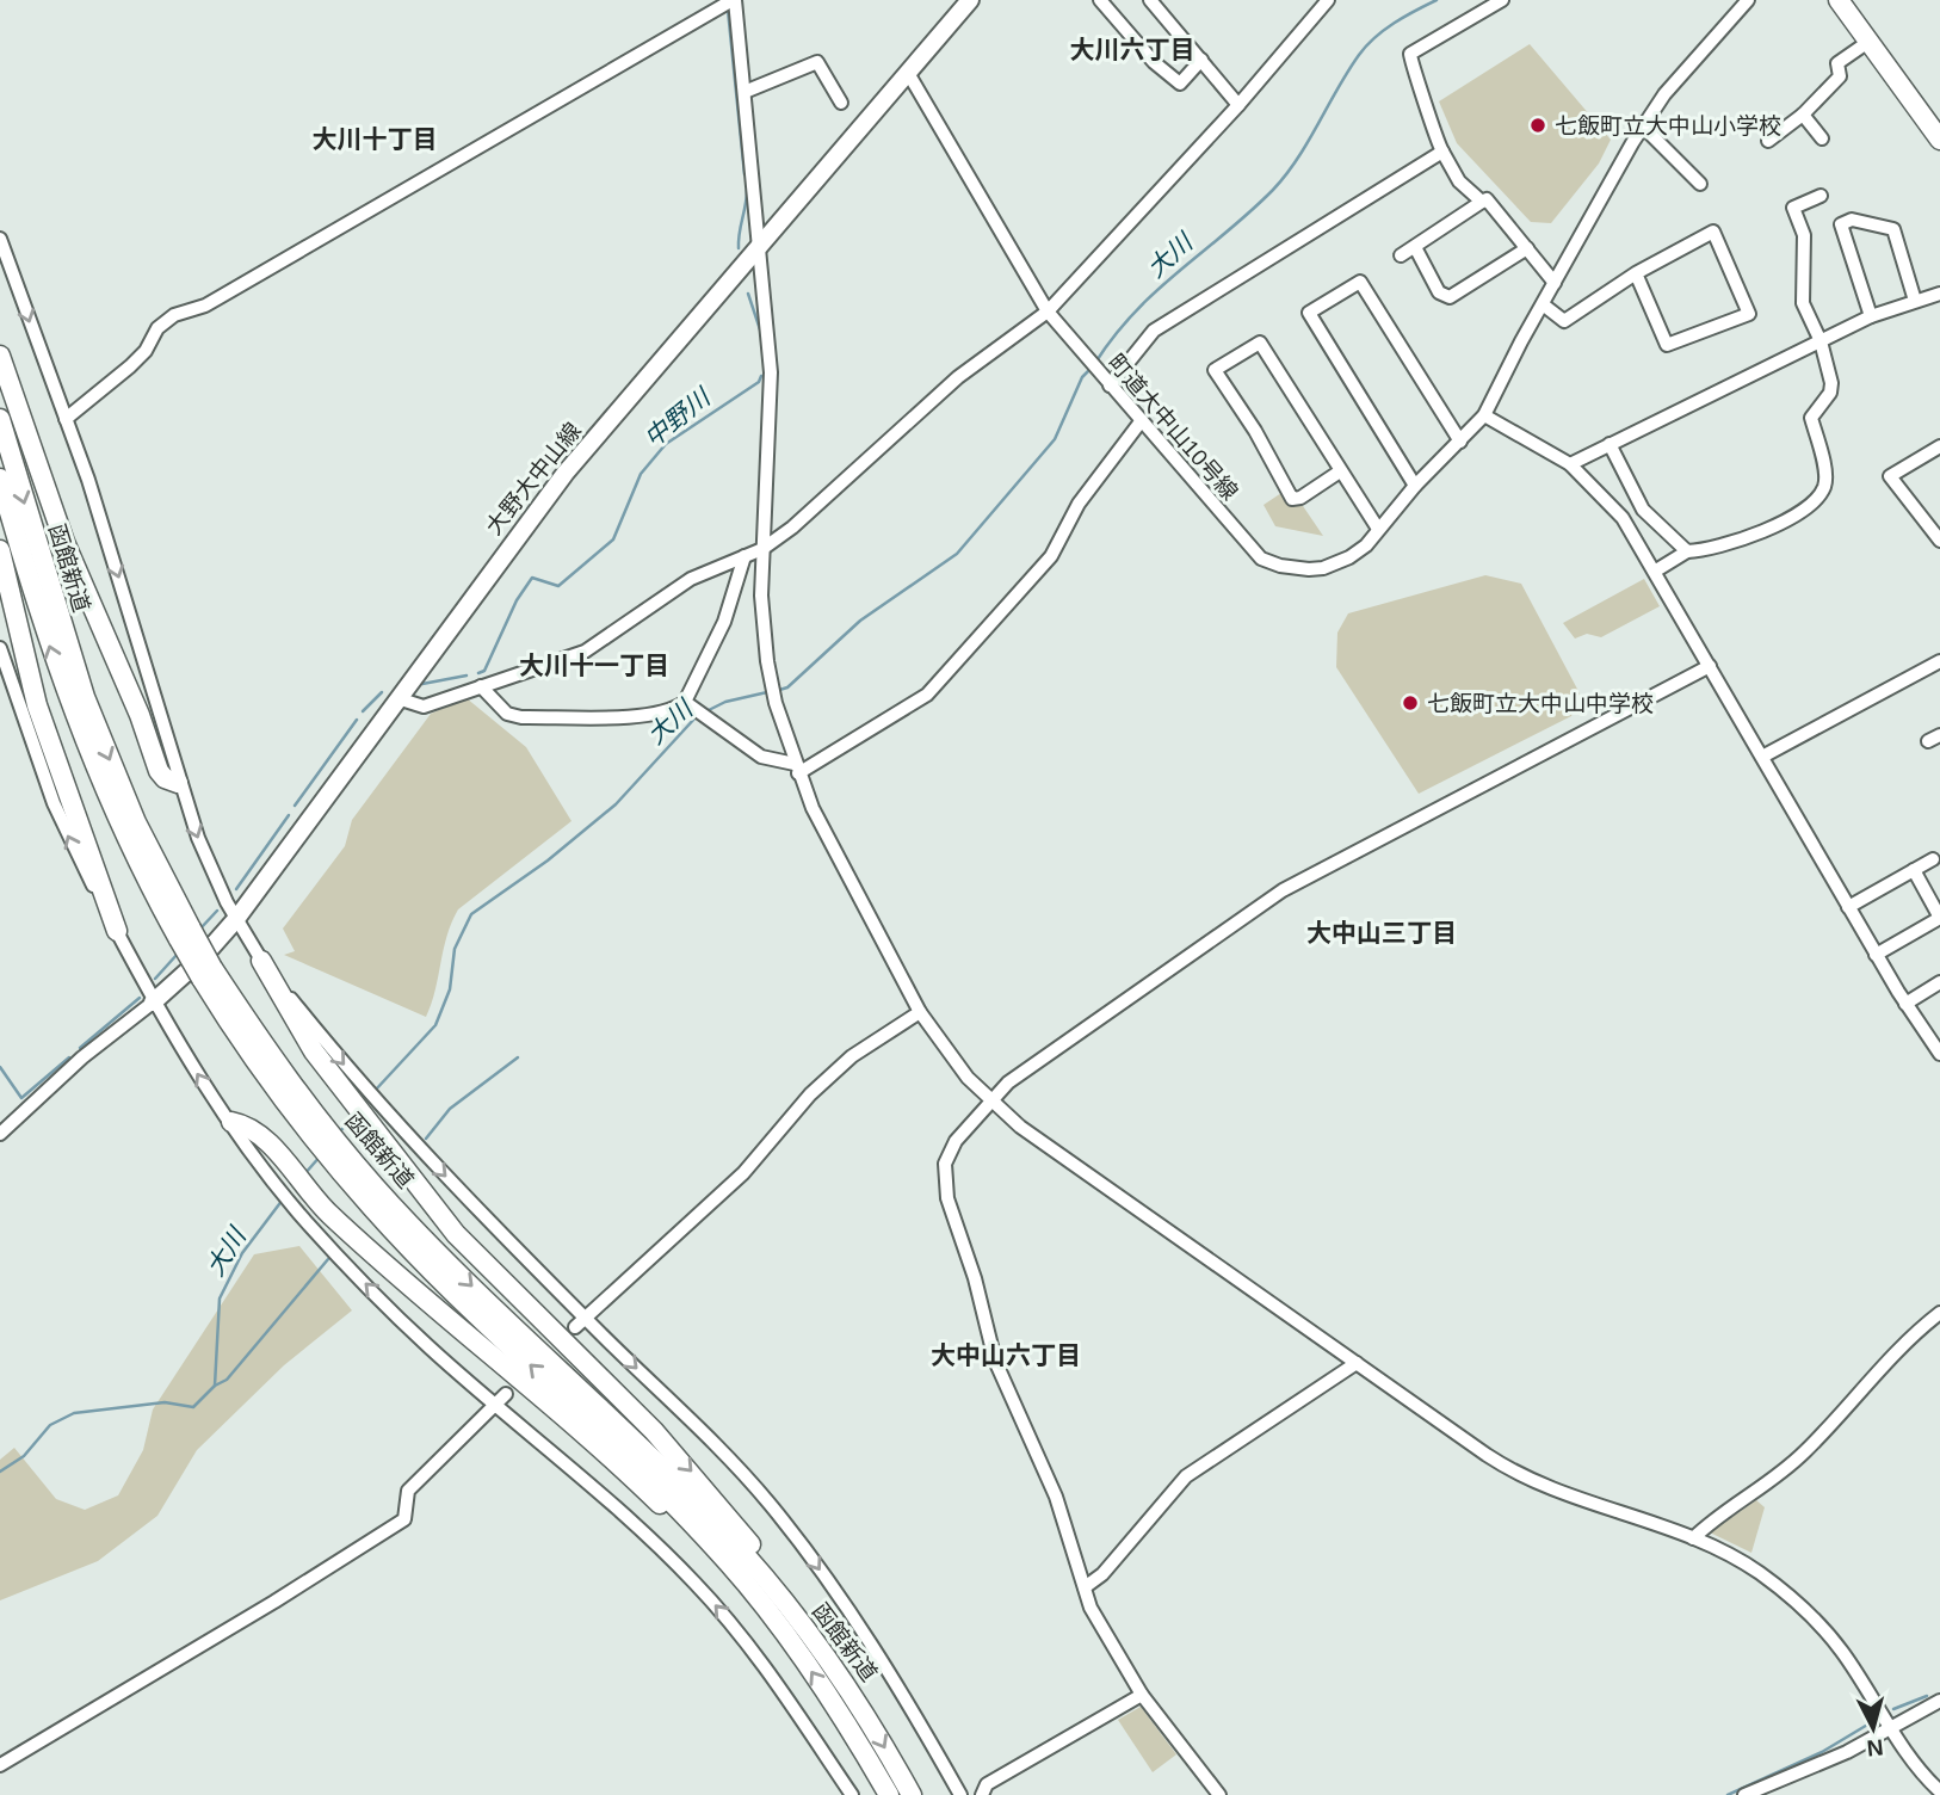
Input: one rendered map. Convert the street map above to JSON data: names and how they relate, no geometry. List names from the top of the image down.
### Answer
{
  "streets": {
    "highway": ["函館新道"],
    "main road": ["大野大中山線"],
    "street": ["町道大中山10号線"]
  },
  "crossings": [
    ["町道大中山10号線", "大野大中山線"]
  ],
  "districts": [
    "大川六丁目",
    "大川十丁目",
    "大川十一丁目",
    "大中山三丁目",
    "大中山六丁目"
  ],
  "water": ["大川", "中野川"],
  "places": ["七飯町立大中山小学校", "七飯町立大中山中学校"],
  "north": "bottom"
}
